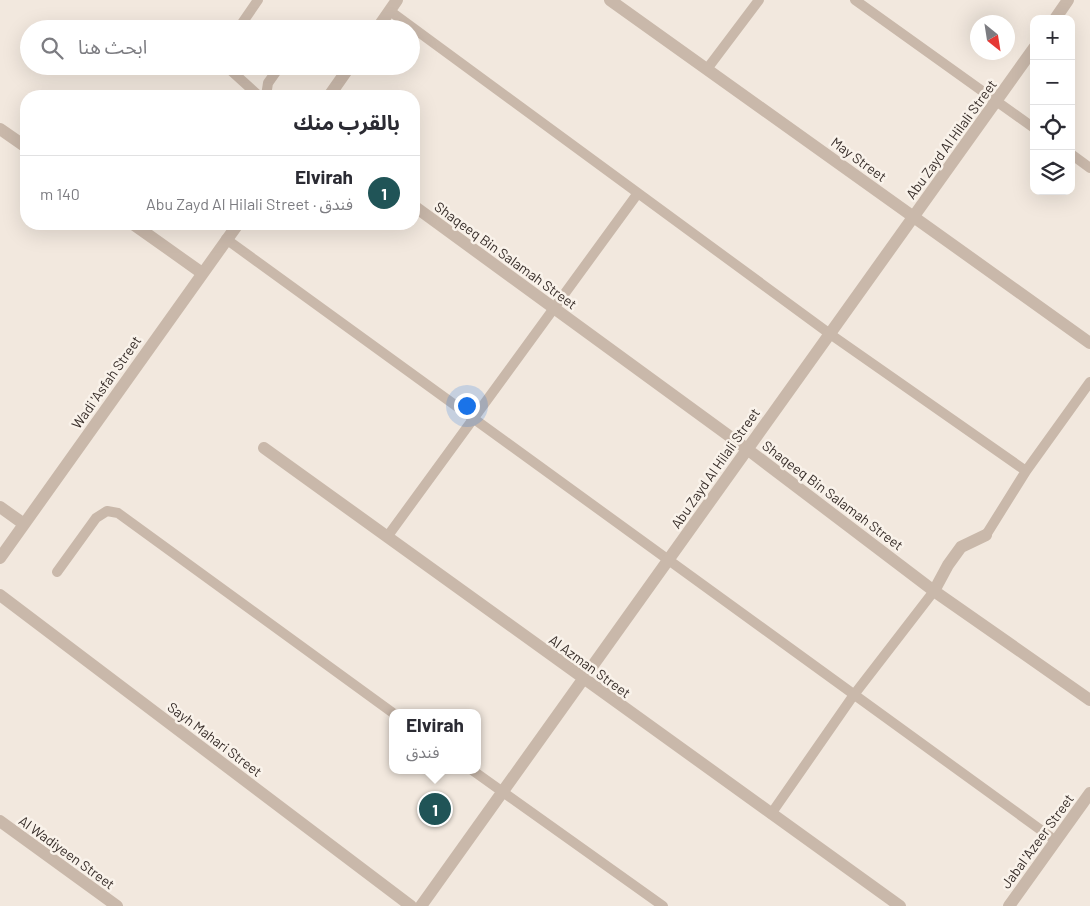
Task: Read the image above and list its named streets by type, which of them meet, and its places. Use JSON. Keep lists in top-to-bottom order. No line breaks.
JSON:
{"streets":{"street":["Abu Zayd Al Hilali Street","May Street","Shaqeeq Bin Salamah Street","Wadi 'Asfah Street","Al Azman Street","Sayh Mahari Street","Jabal 'Azeer Street","Al Wadiyeen Street"]},"crossings":[["Abu Zayd Al Hilali Street","May Street"],["Abu Zayd Al Hilali Street","Shaqeeq Bin Salamah Street"],["Abu Zayd Al Hilali Street","Al Azman Street"]],"north":"bottom right","page":{"map_buttons":["+","−"],"search":"ابحث هنا","heading":"بالقرب منك","list":[{"mark":"1","name":"Elvirah","note":"فندق · Abu Zayd Al Hilali Street","value":"140 m"}],"popup":["Elvirah","فندق"],"pins":"1"}}
